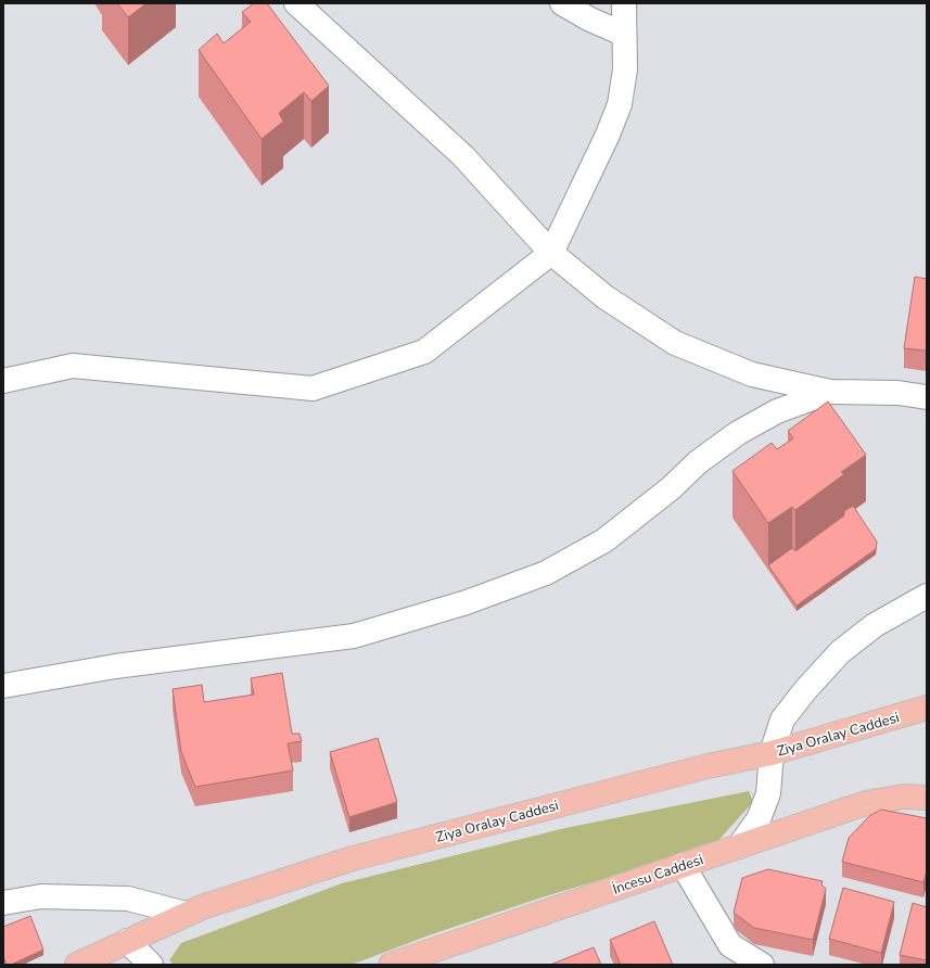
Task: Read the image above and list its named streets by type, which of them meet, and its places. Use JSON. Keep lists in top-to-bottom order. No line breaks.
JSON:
{"streets":{"main road":["Ziya Oralay Caddesi","İncesu Caddesi"]}}
